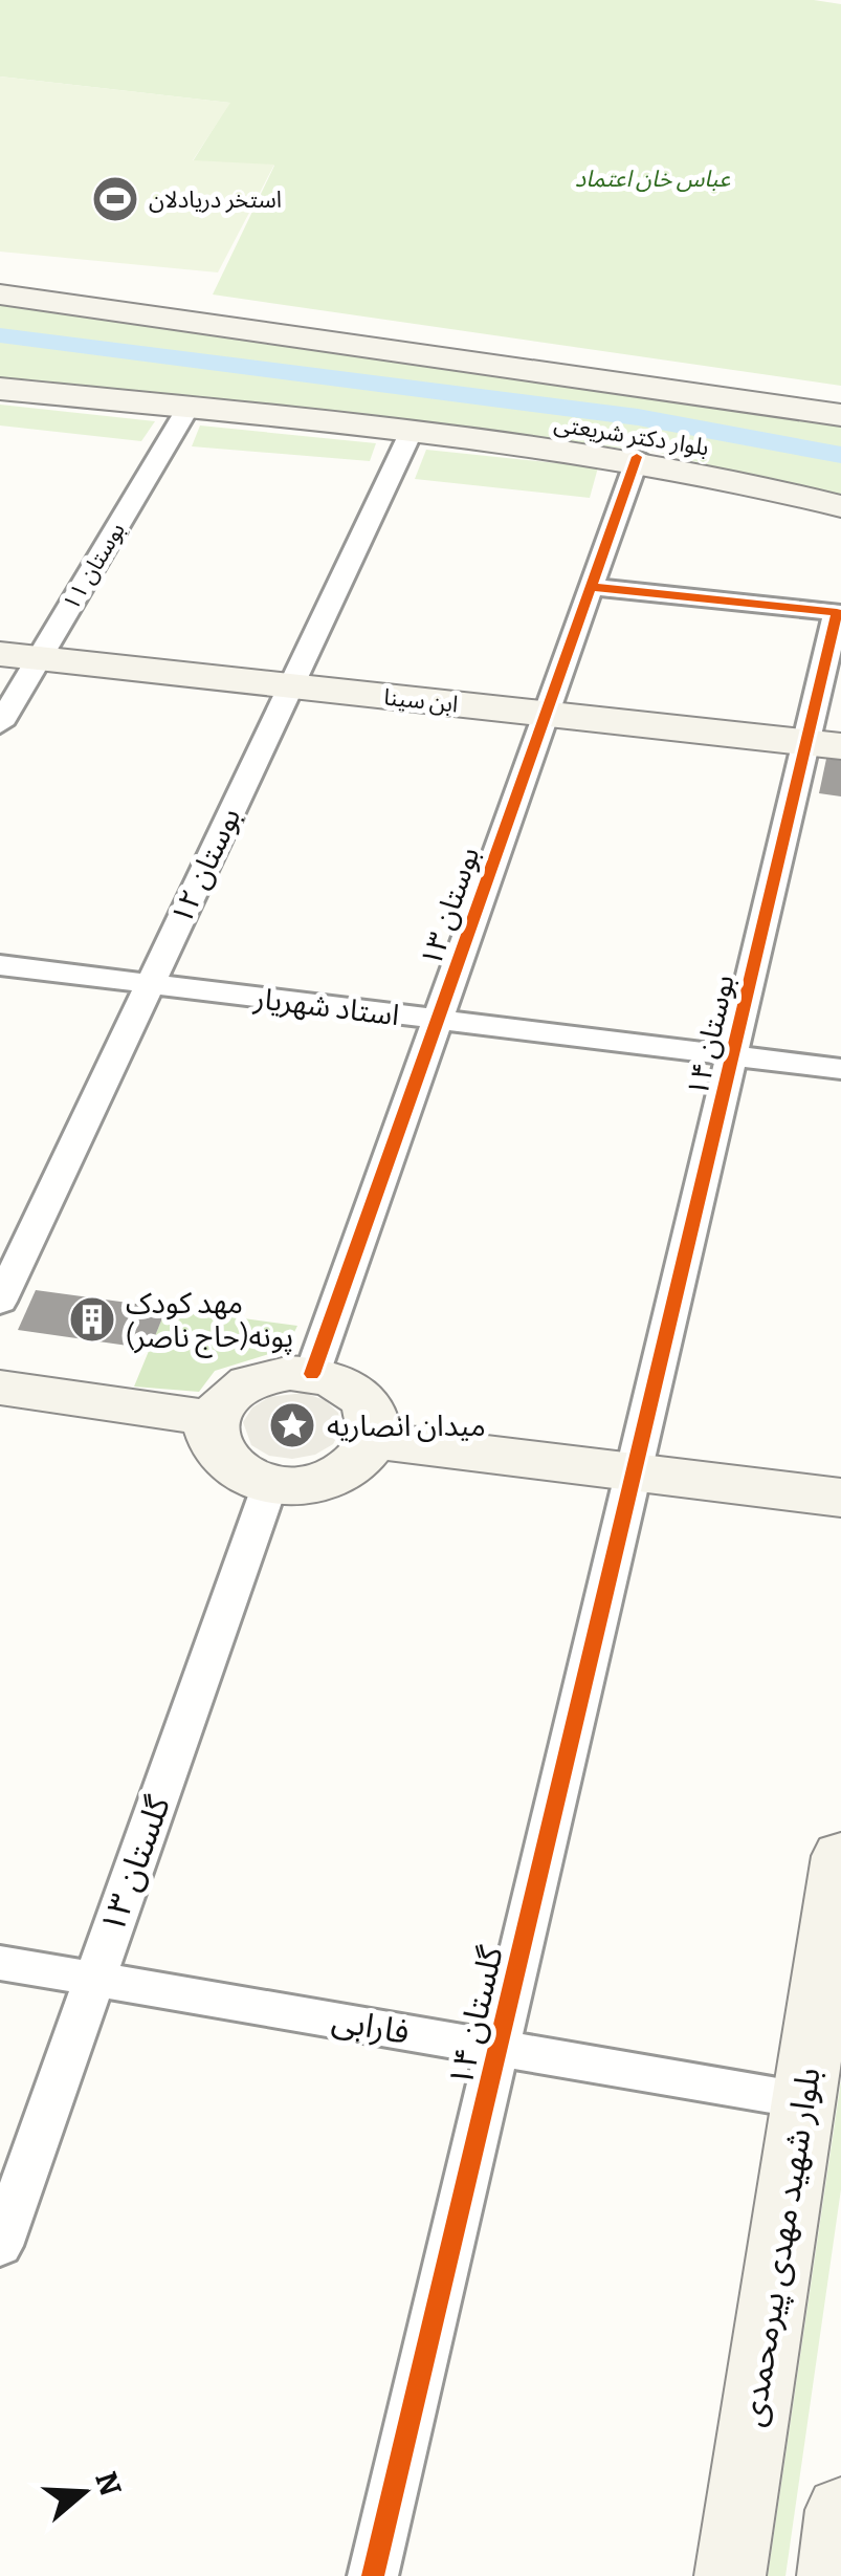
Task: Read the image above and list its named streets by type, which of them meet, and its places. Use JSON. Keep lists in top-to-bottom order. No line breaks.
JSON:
{"streets":{"main road":["بلوار دکتر شریعتی","ابن سینا","بلوار شهید مهدی پیرمحمدی"],"street":["بوستان ۱۱","بوستان ۱۲","بوستان ۱۳","استاد شهریار","بوستان ۱۴","گلستان ۱۳","گلستان ۱۴","فارابی"]},"crossings":[["بلوار دکتر شریعتی","بوستان ۱۱"],["بلوار دکتر شریعتی","بوستان ۱۲"],["بلوار دکتر شریعتی","بوستان ۱۳"],["بوستان ۱۱","ابن سینا"],["ابن سینا","بوستان ۱۲"],["ابن سینا","بوستان ۱۳"],["ابن سینا","بوستان ۱۴"],["بوستان ۱۲","استاد شهریار"],["بوستان ۱۳","استاد شهریار"],["بوستان ۱۳","بوستان ۱۴"],["بوستان ۱۳","گلستان ۱۳"],["استاد شهریار","بوستان ۱۴"],["بوستان ۱۴","گلستان ۱۴"],["گلستان ۱۳","فارابی"],["گلستان ۱۴","فارابی"],["فارابی","بلوار شهید مهدی پیرمحمدی"]],"parks":["عباس خان اعتماد"],"places":{"sports":["استخر دریادلان"],"building":["مهد کودک پونه(حاج ناصر)"],"place":["میدان انصاریه"]},"north":"right"}
